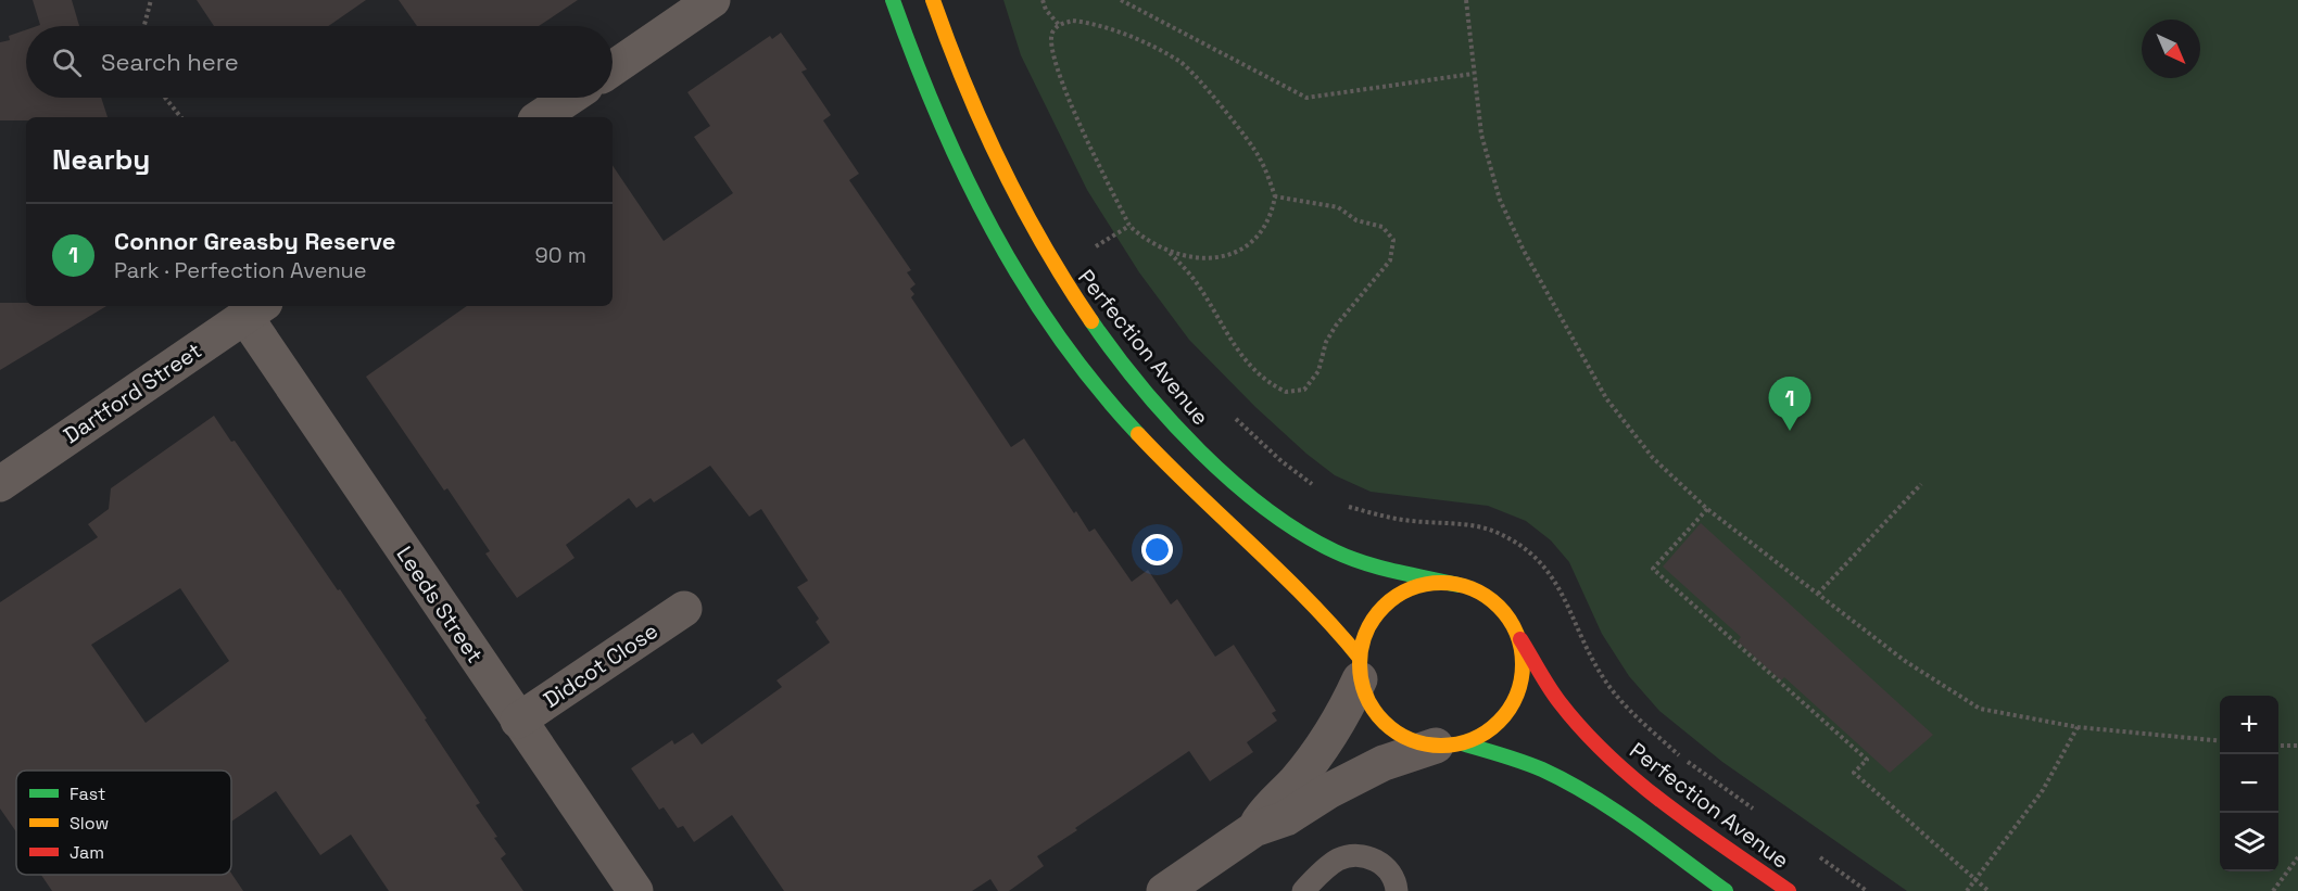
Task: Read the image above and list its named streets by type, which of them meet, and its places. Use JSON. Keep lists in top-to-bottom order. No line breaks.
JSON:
{"streets":{"street":["Perfection Avenue","Dartford Street","Leeds Street","Didcot Close"]},"crossings":[["Dartford Street","Leeds Street"],["Leeds Street","Didcot Close"]],"legend":["Fast","Slow","Jam"],"north":"bottom right","page":{"search":"Search here","heading":"Nearby","list":[{"mark":"1","name":"Connor Greasby Reserve","note":"Park · Perfection Avenue","value":"90 m"}],"pins":"1","map_buttons":["+","−"]}}
